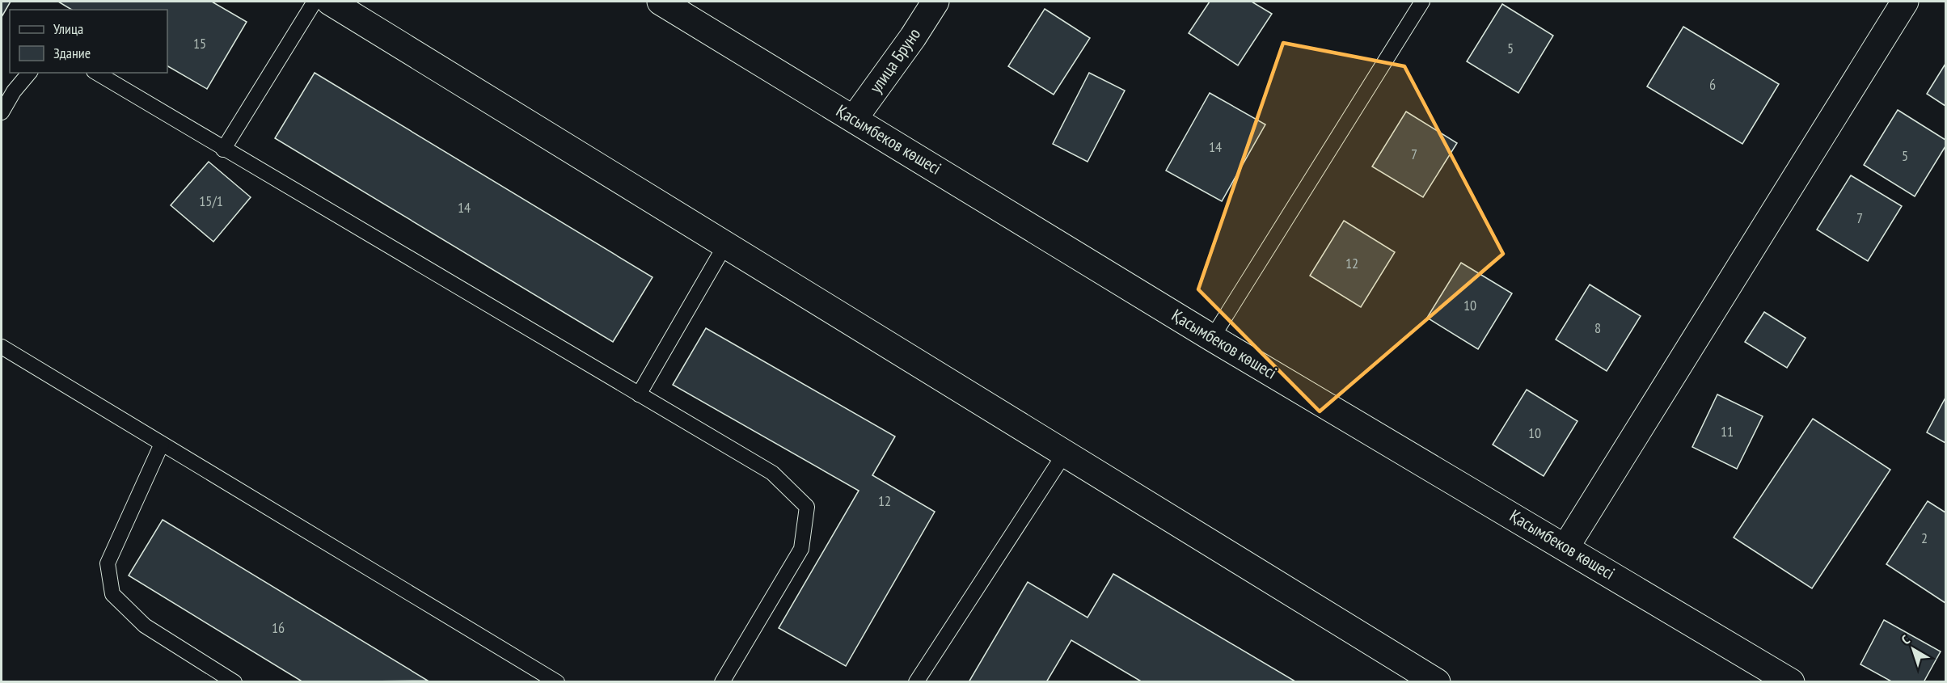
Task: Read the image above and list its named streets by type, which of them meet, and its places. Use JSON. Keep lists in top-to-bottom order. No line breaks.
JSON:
{"streets":{"street":["улица Бруно","Қасымбеков көшесі"]},"crossings":[["улица Бруно","Қасымбеков көшесі"]],"house_numbers":["15","5","6","14","7","5","15/1","14","7","12","10","8","11","10","12","2","16"],"legend":["Улица","Здание"],"north":"top left"}
